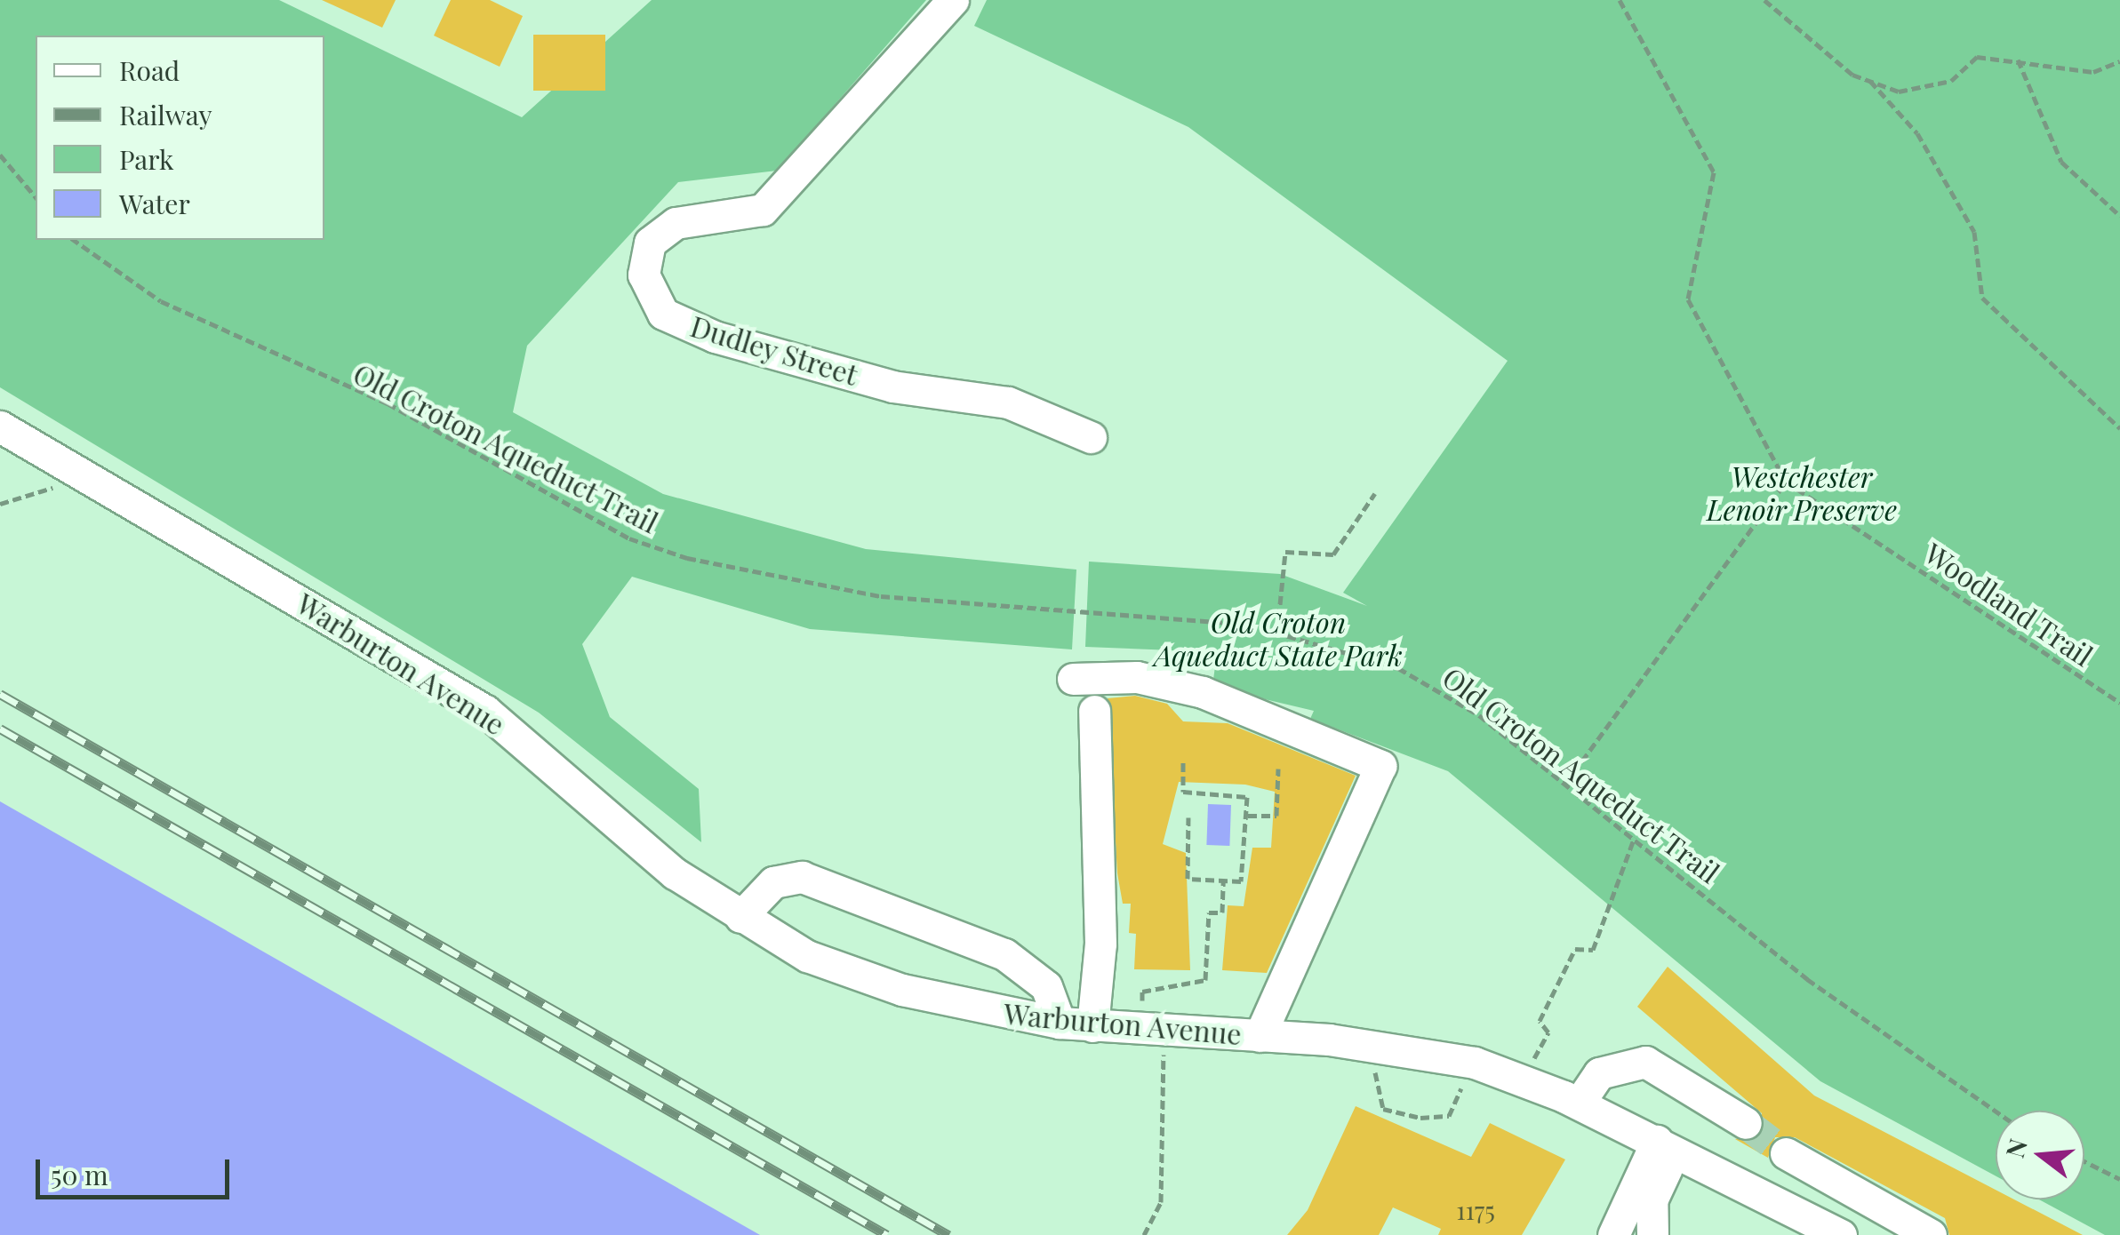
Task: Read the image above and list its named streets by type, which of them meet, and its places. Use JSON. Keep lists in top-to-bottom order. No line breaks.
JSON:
{"streets":{"street":["Dudley Street","Warburton Avenue"],"path":["Old Croton Aqueduct Trail","Woodland Trail"]},"parks":["Westchester Lenoir Preserve","Old Croton Aqueduct State Park"],"house_numbers":["1175"],"legend":["Road","Railway","Park","Water"],"scale_bar":"50 m","north":"left"}
